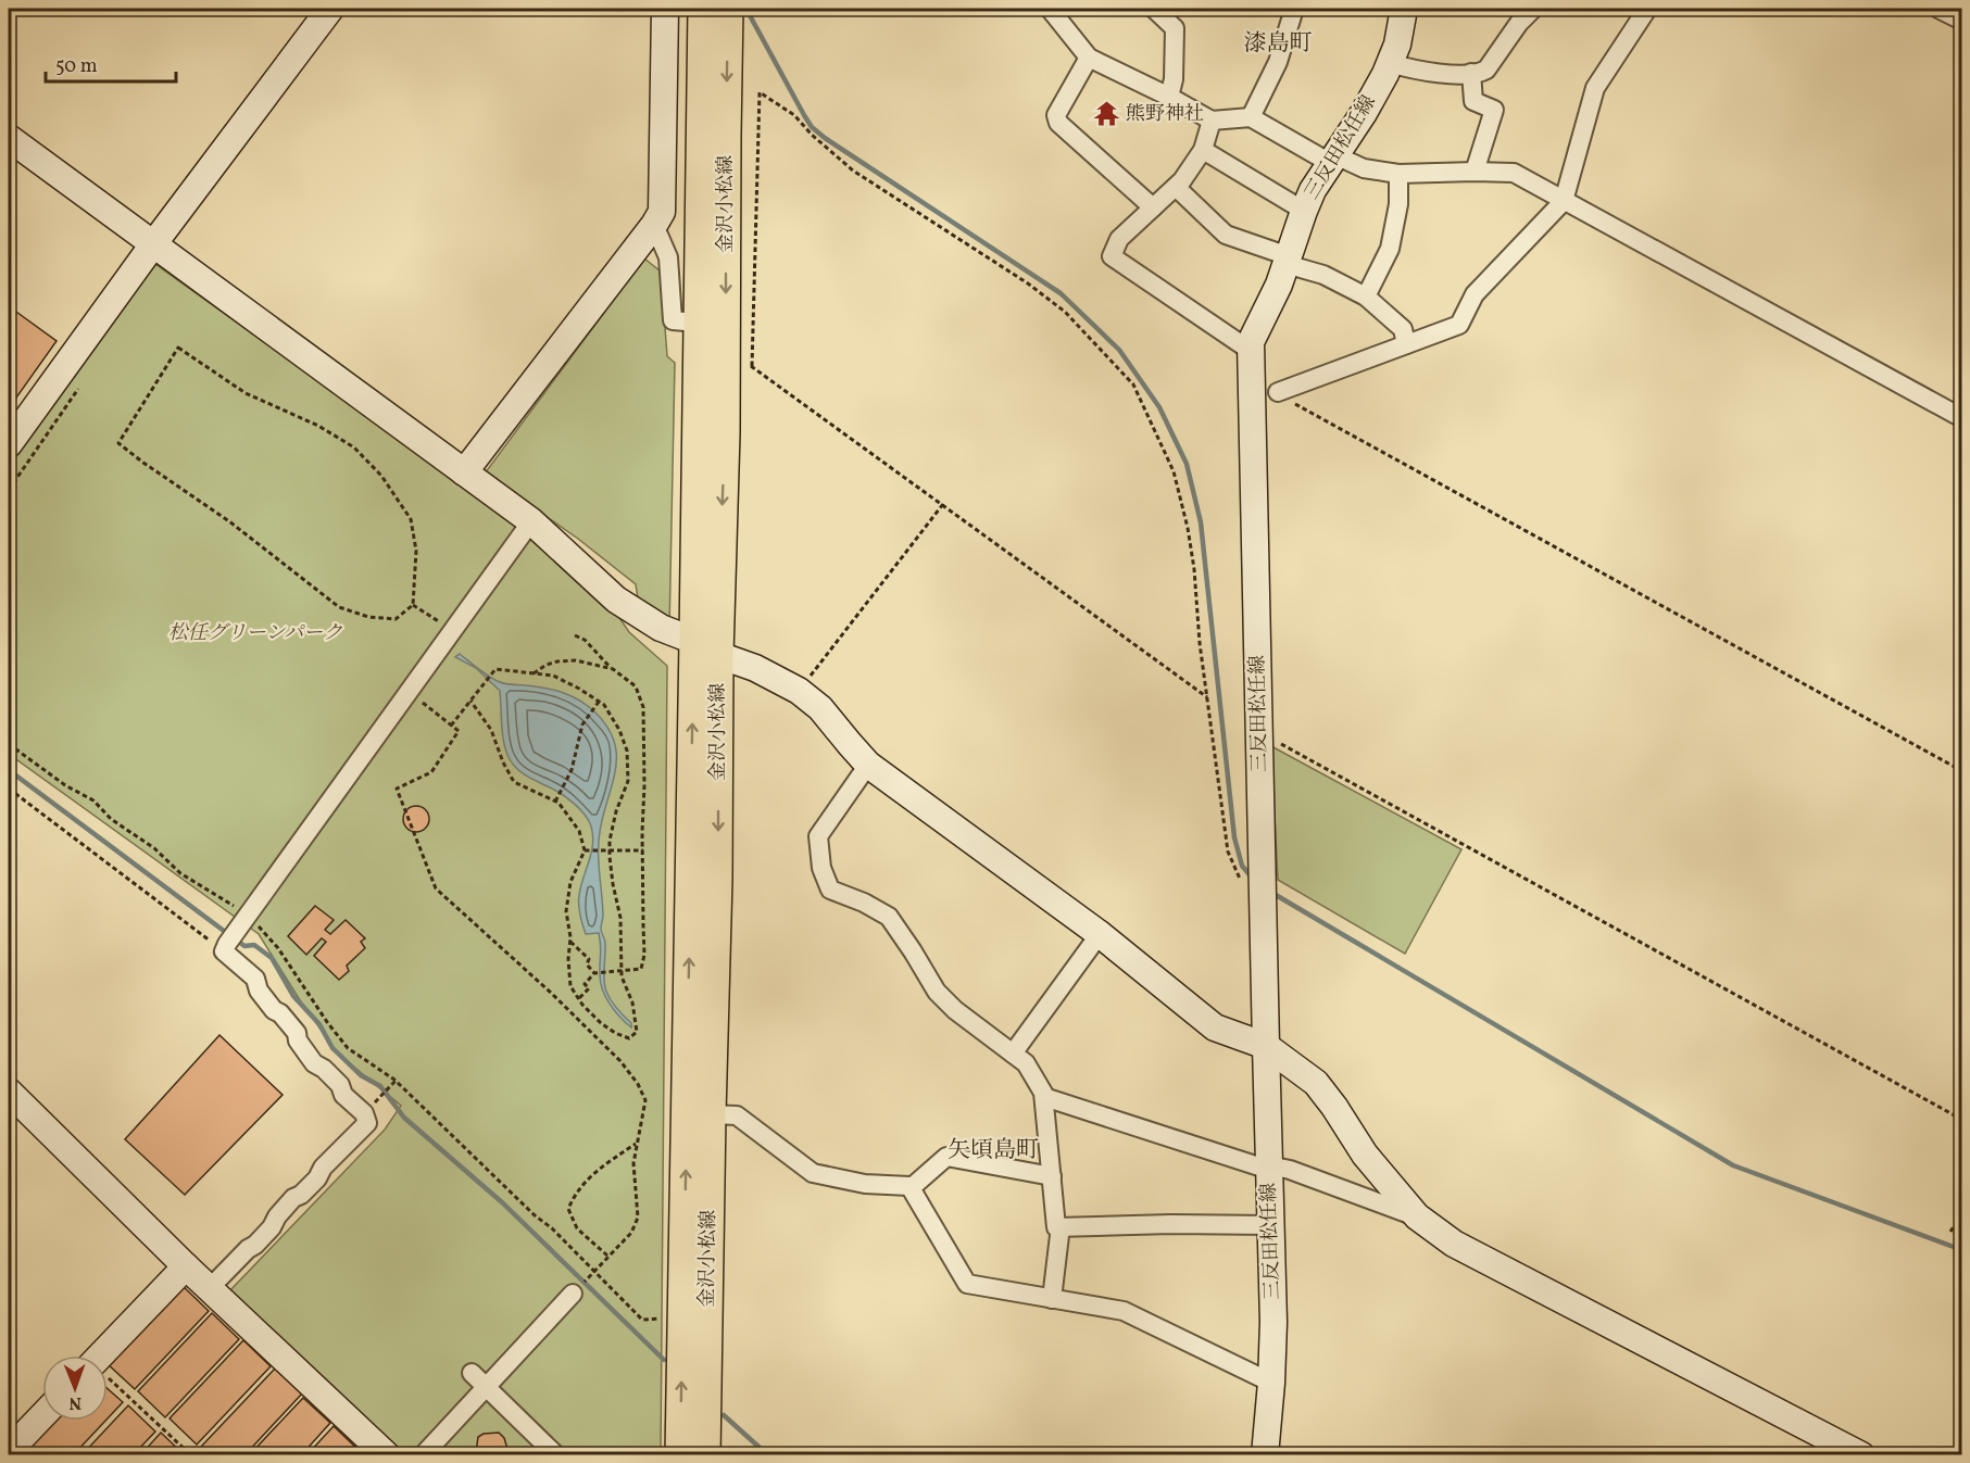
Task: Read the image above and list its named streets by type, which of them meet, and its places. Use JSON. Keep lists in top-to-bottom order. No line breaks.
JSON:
{"streets":{"main road":["金沢小松線"],"street":["三反田松任線"]},"districts":["漆島町","矢頃島町"],"parks":["松任グリーンパーク"],"places":{"temple":["熊野神社"]},"scale_bar":"50 m","north":"bottom"}
